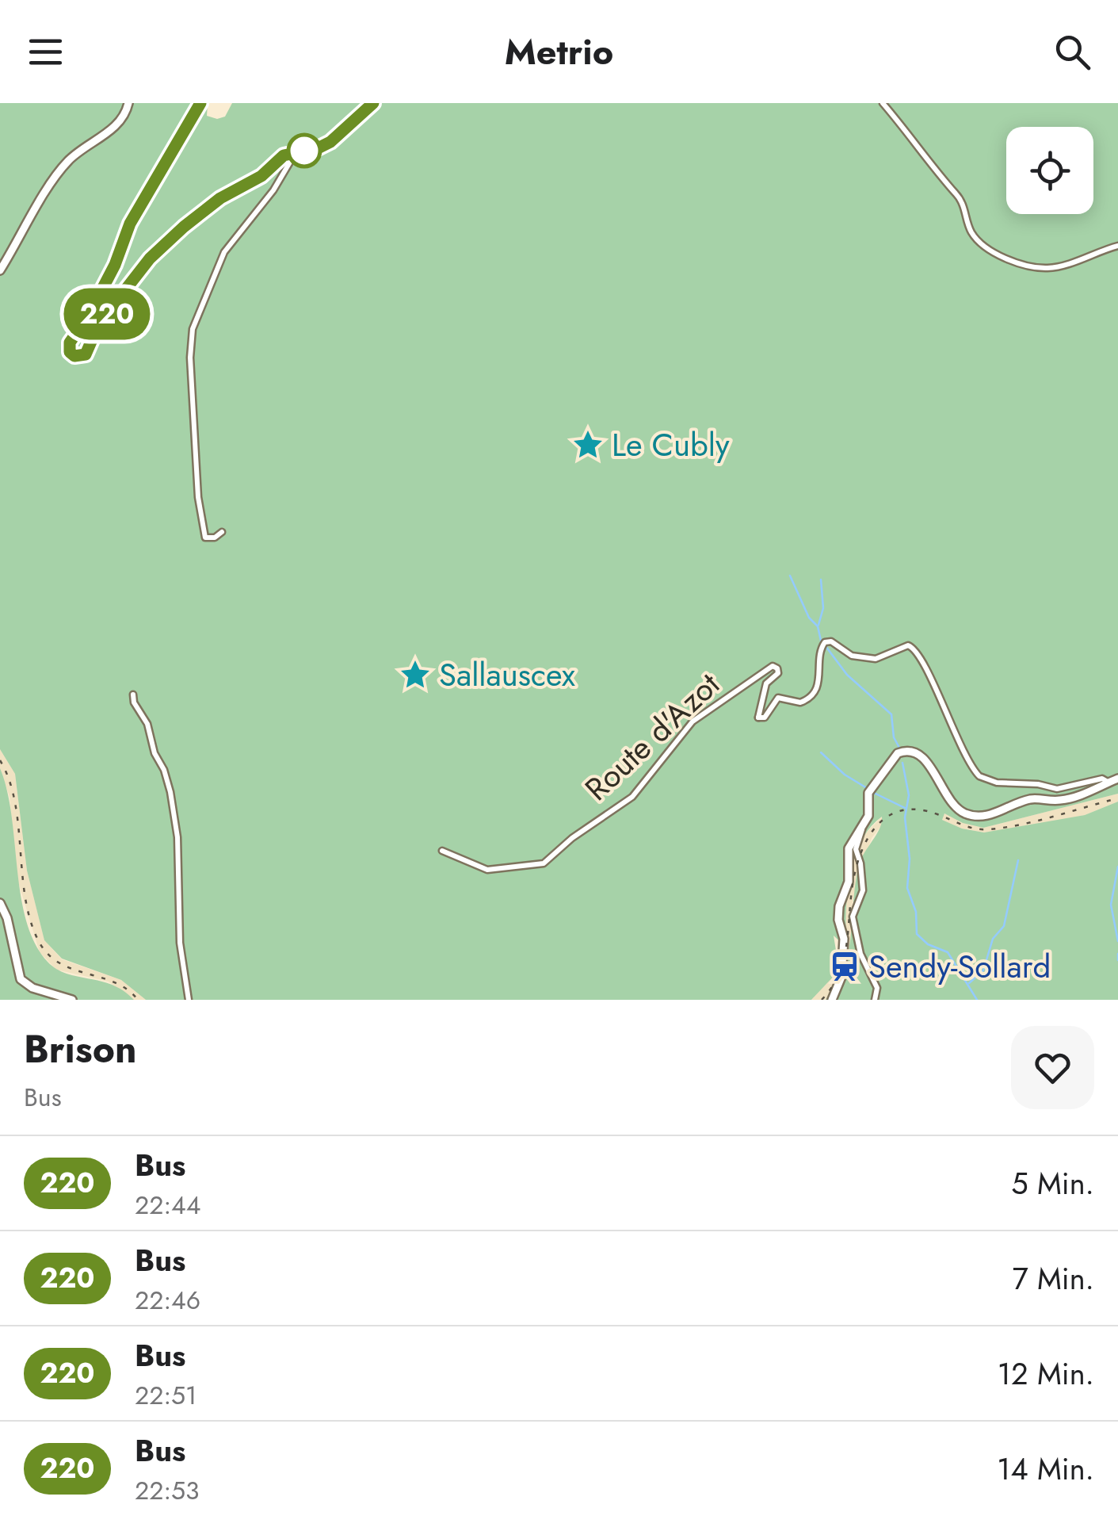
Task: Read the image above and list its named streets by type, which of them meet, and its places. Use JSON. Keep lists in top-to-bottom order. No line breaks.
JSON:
{"streets":{"street":["Route d'Azot"]},"places":{"place":["Le Cubly","Sallauscex"],"station":["Sendy-Sollard"]},"lines":["bus line 220"],"page":{"header":"Metrio","on_map":"220","heading":["Brison","Bus"],"list":[{"mark":"220","name":"Bus","note":"22:44","value":"5 Min."},{"mark":"220","name":"Bus","note":"22:46","value":"7 Min."},{"mark":"220","name":"Bus","note":"22:51","value":"12 Min."},{"mark":"220","name":"Bus","note":"22:53","value":"14 Min."}]}}
